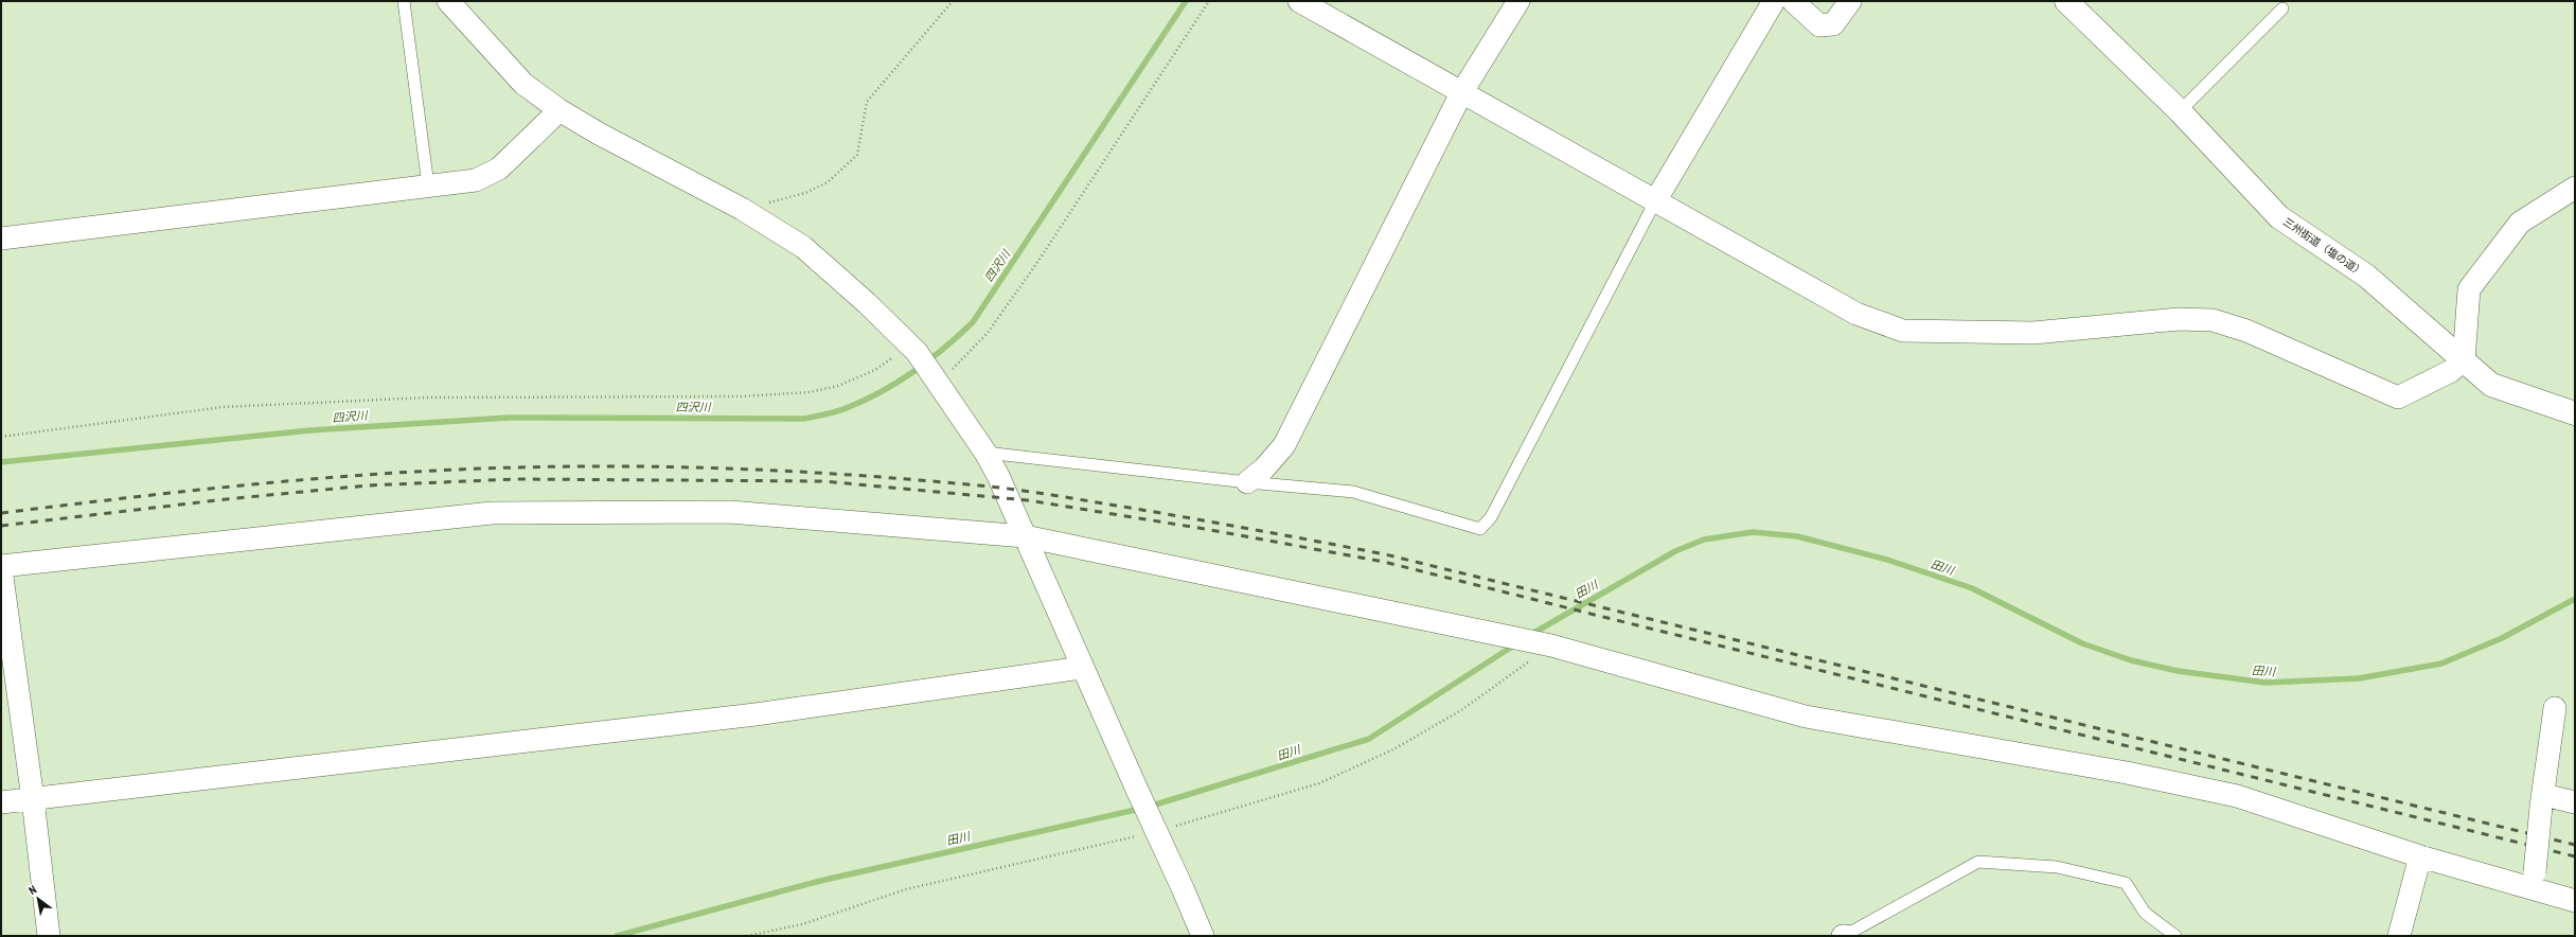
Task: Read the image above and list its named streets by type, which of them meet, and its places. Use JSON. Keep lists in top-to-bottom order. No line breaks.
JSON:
{"streets":{"street":["三州街道（塩の道）"]},"water":["四沢川","田川"],"north":"top left"}
